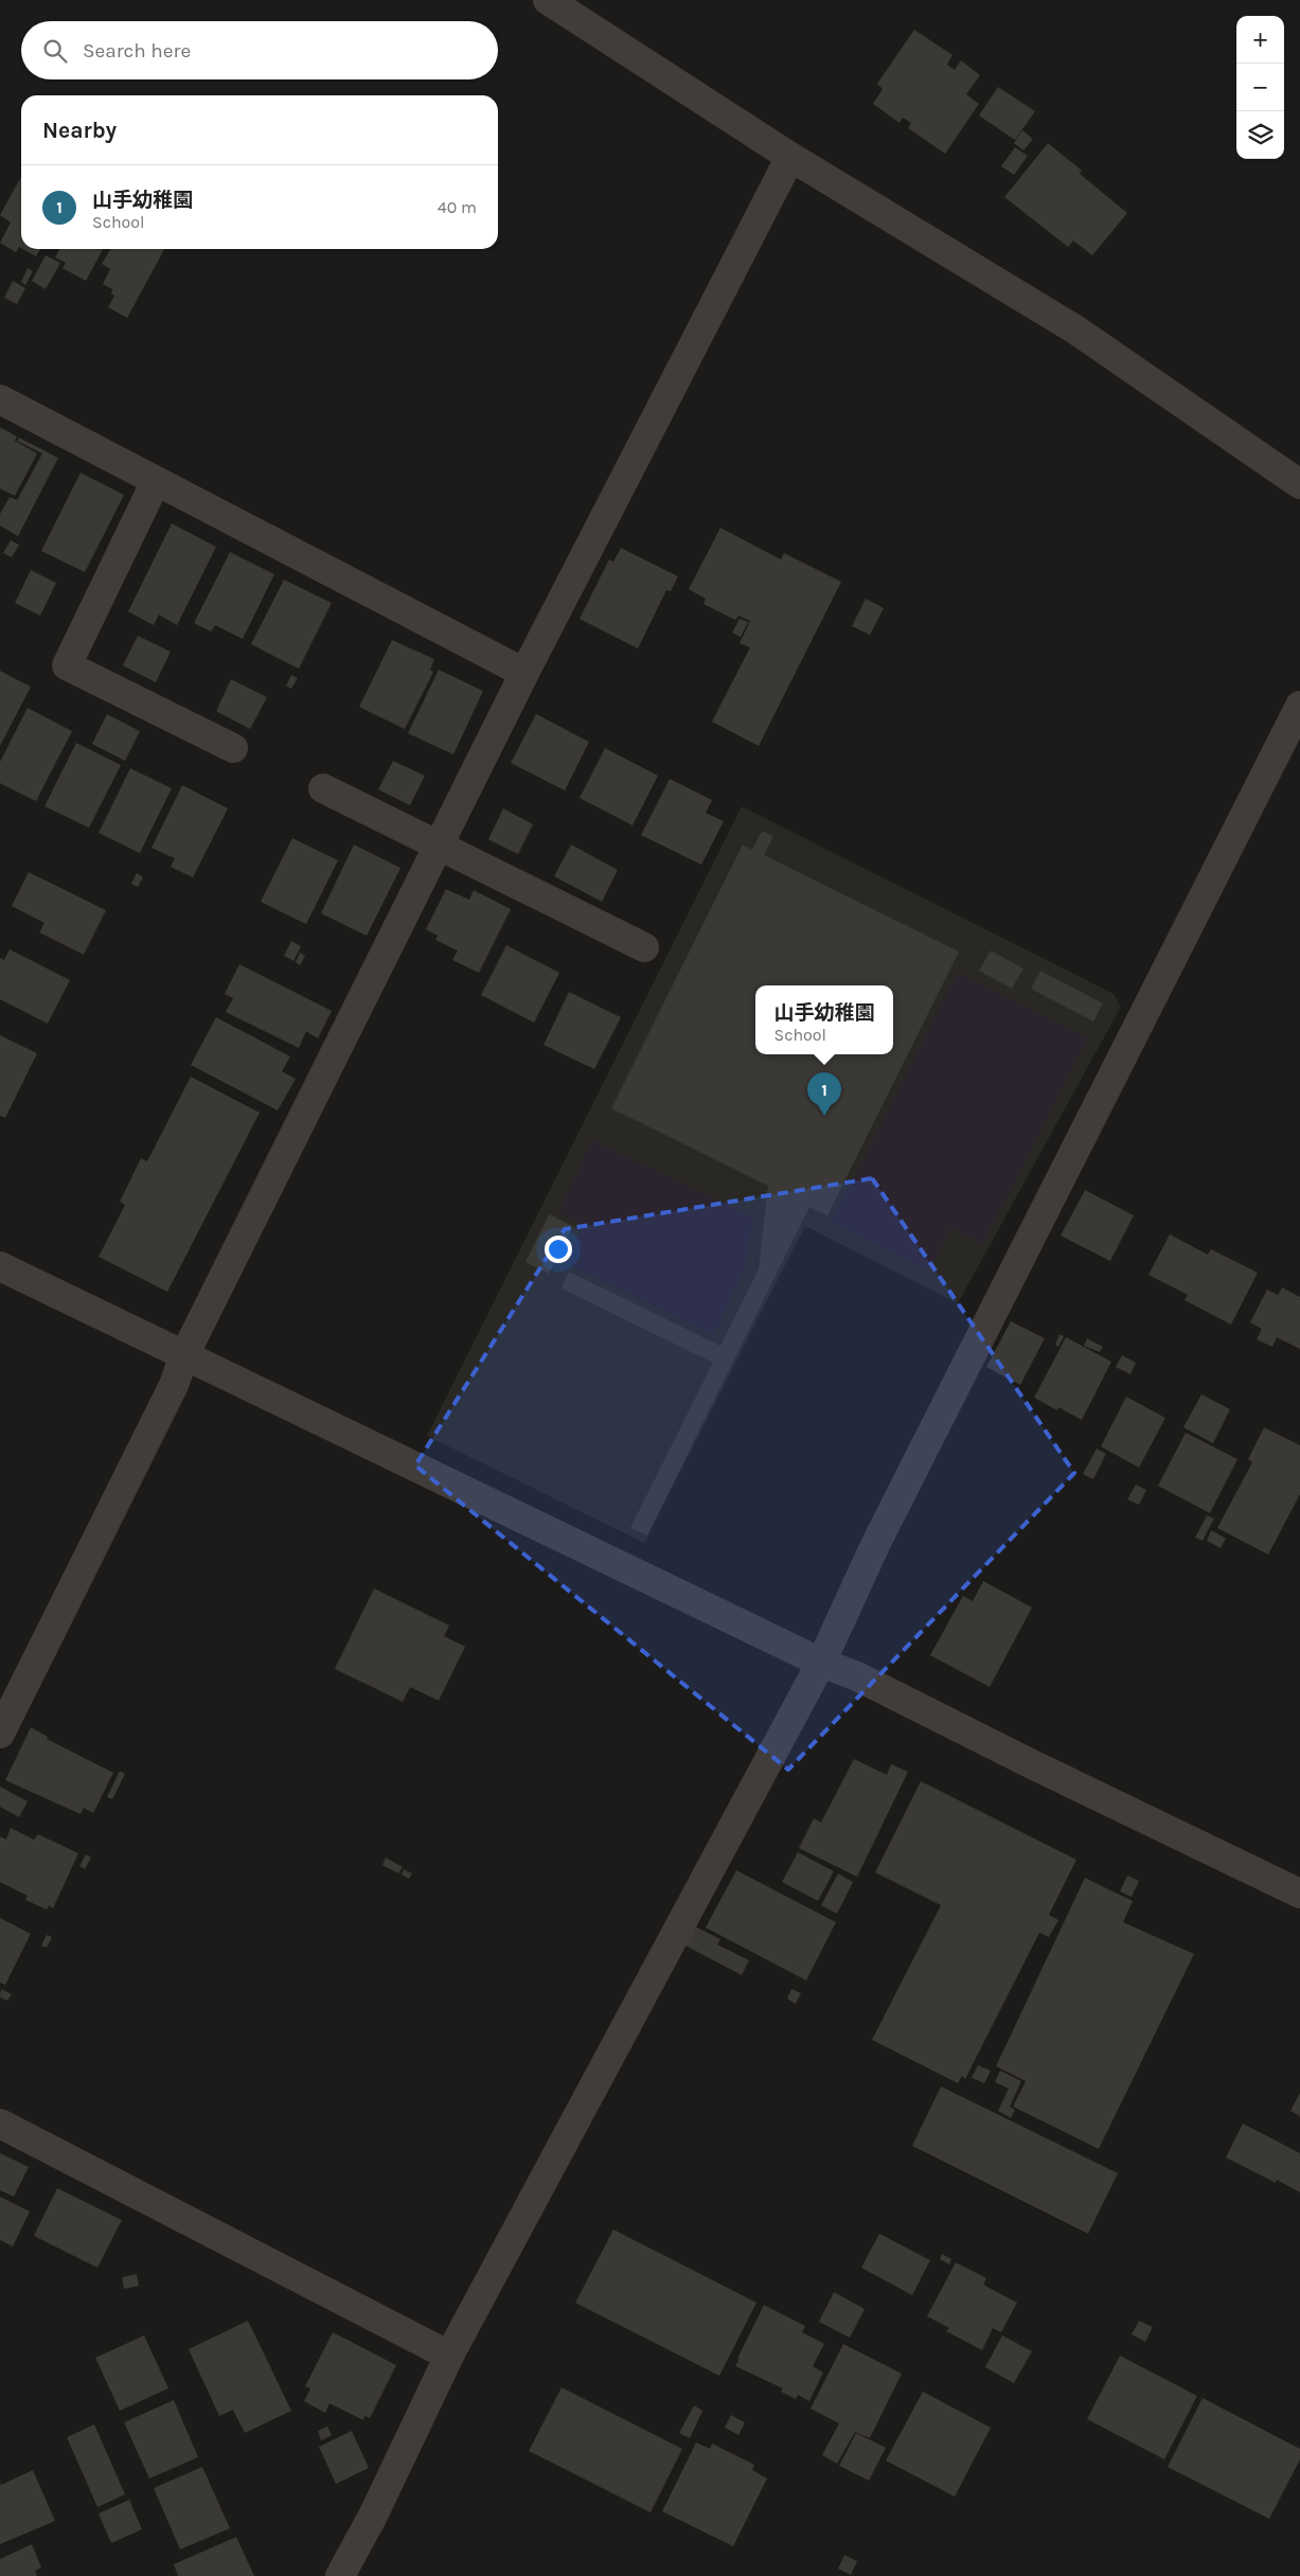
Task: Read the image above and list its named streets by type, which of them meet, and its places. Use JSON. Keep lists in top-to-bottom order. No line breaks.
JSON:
{"page":{"map_buttons":["+","−"],"search":"Search here","heading":"Nearby","list":[{"mark":"1","name":"山手幼稚園","note":"School","value":"40 m"}],"popup":["山手幼稚園","School"],"pins":"1"}}
